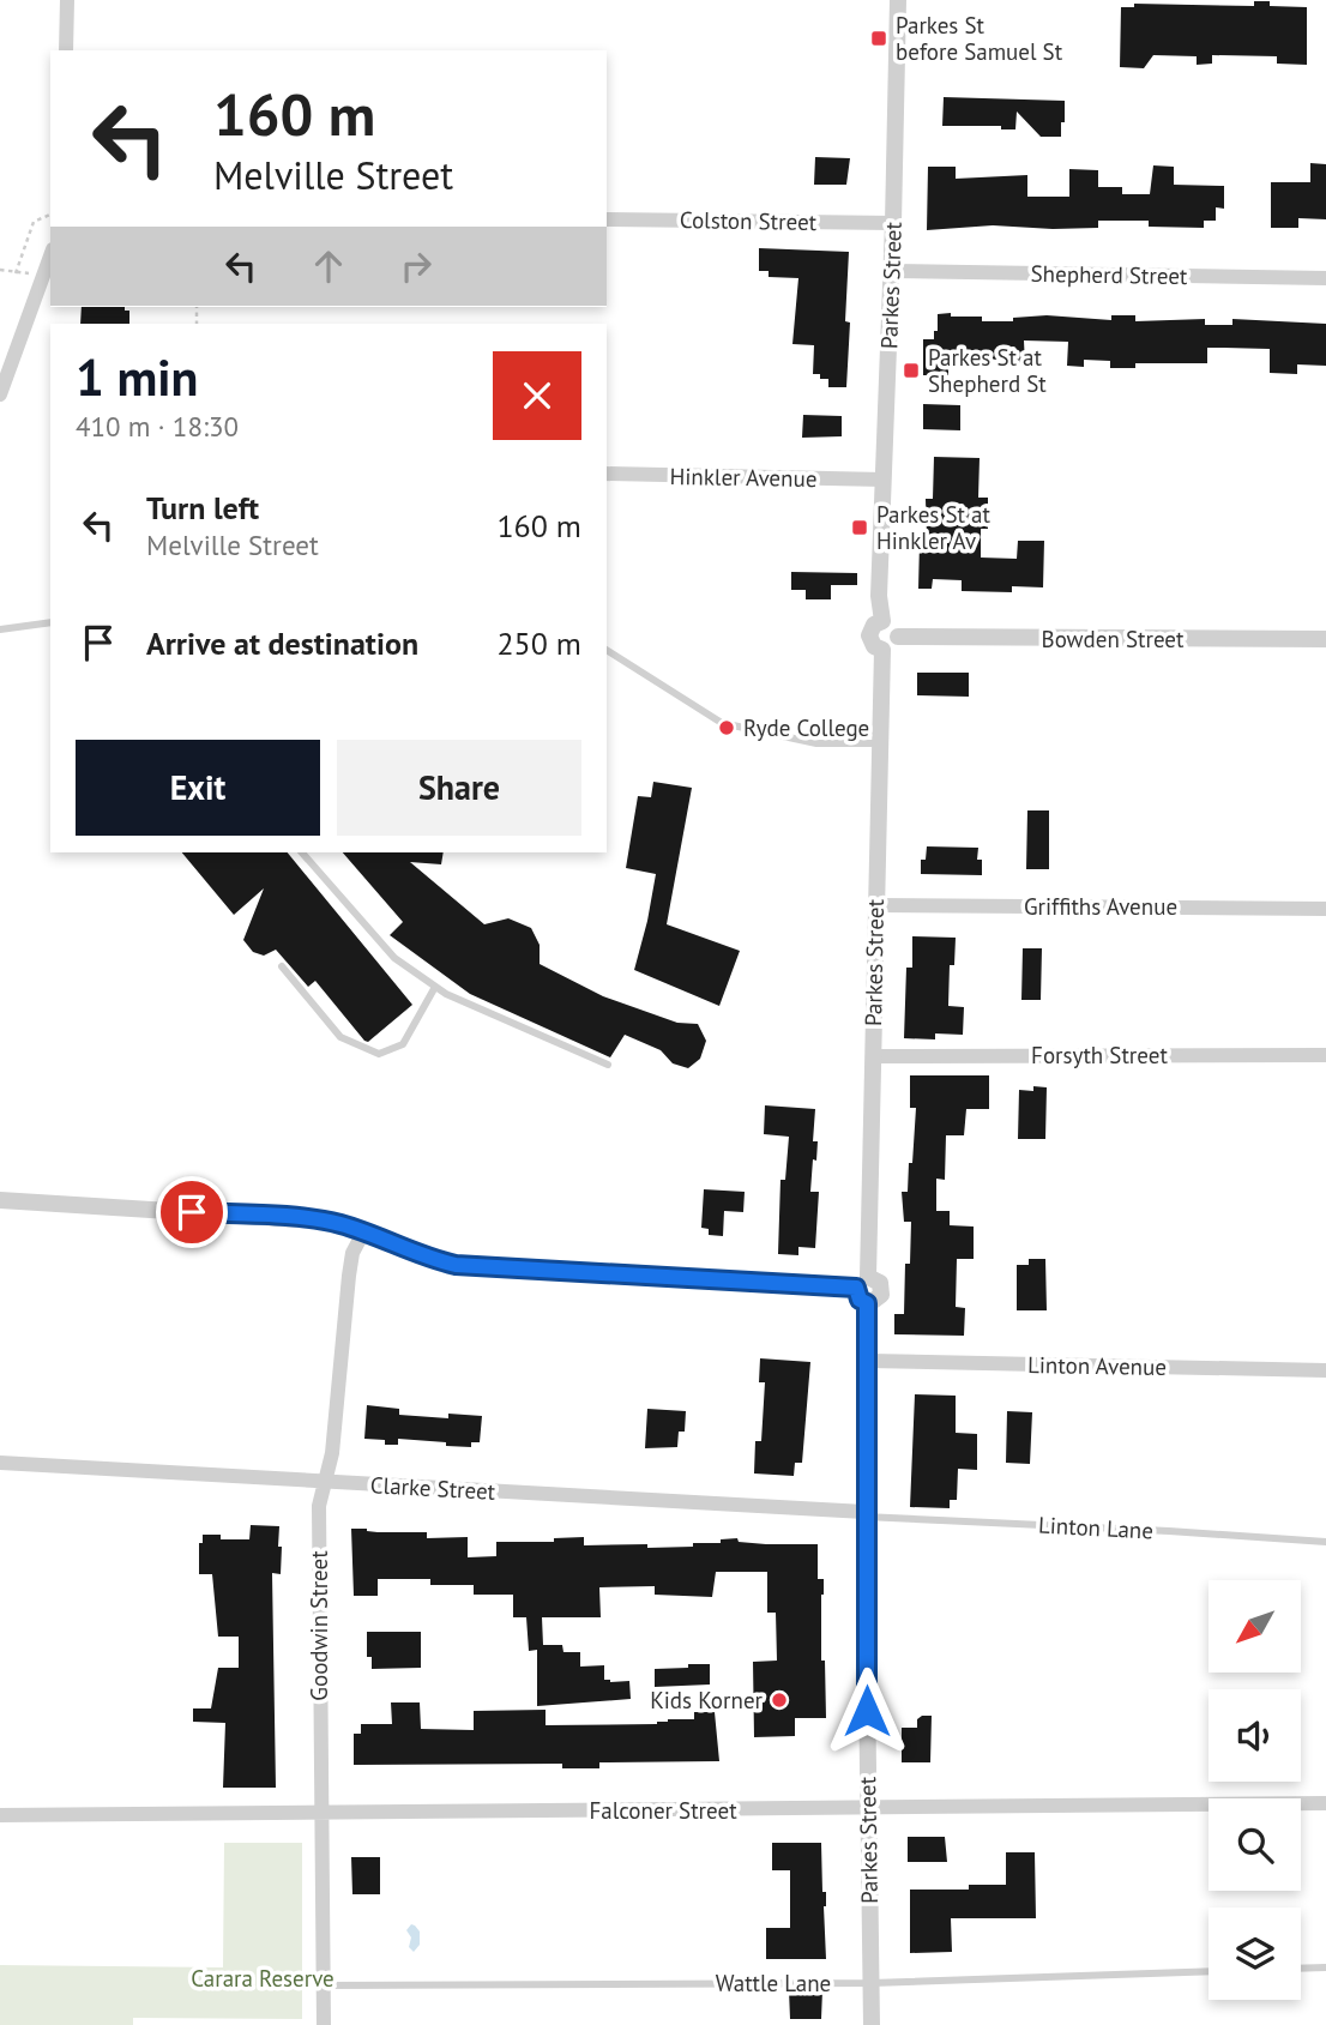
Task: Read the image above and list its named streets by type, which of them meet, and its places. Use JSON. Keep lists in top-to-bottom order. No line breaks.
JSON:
{"streets":{"street":["Colston Street","Shepherd Street","Parkes Street","Hinkler Avenue","Bowden Street","Griffiths Avenue","Forsyth Street","Linton Avenue","Clarke Street","Goodwin Street","Falconer Street"],"lane":["Linton Lane","Wattle Lane"]},"crossings":[["Colston Street","Parkes Street"],["Shepherd Street","Parkes Street"],["Parkes Street","Hinkler Avenue"],["Parkes Street","Bowden Street"],["Parkes Street","Griffiths Avenue"],["Parkes Street","Forsyth Street"],["Parkes Street","Linton Avenue"],["Parkes Street","Clarke Street"],["Parkes Street","Linton Lane"],["Parkes Street","Falconer Street"],["Parkes Street","Wattle Lane"],["Clarke Street","Linton Lane"],["Clarke Street","Goodwin Street"],["Goodwin Street","Falconer Street"],["Goodwin Street","Wattle Lane"]],"parks":["Carara Reserve"],"places":{"transit":["Parkes St before Samuel St","Parkes St at Shepherd St","Parkes St at Hinkler Av"],"other":["Ryde College","Kids Korner"]},"north":"bottom left","page":{"turn":["160 m","Melville Street"],"heading":["1 min","410 m · 18:30"],"list":[{"name":"Turn left","note":"Melville Street","value":"160 m"},{"name":"Arrive at destination","value":"250 m"}],"buttons":["Exit","Share"]}}
